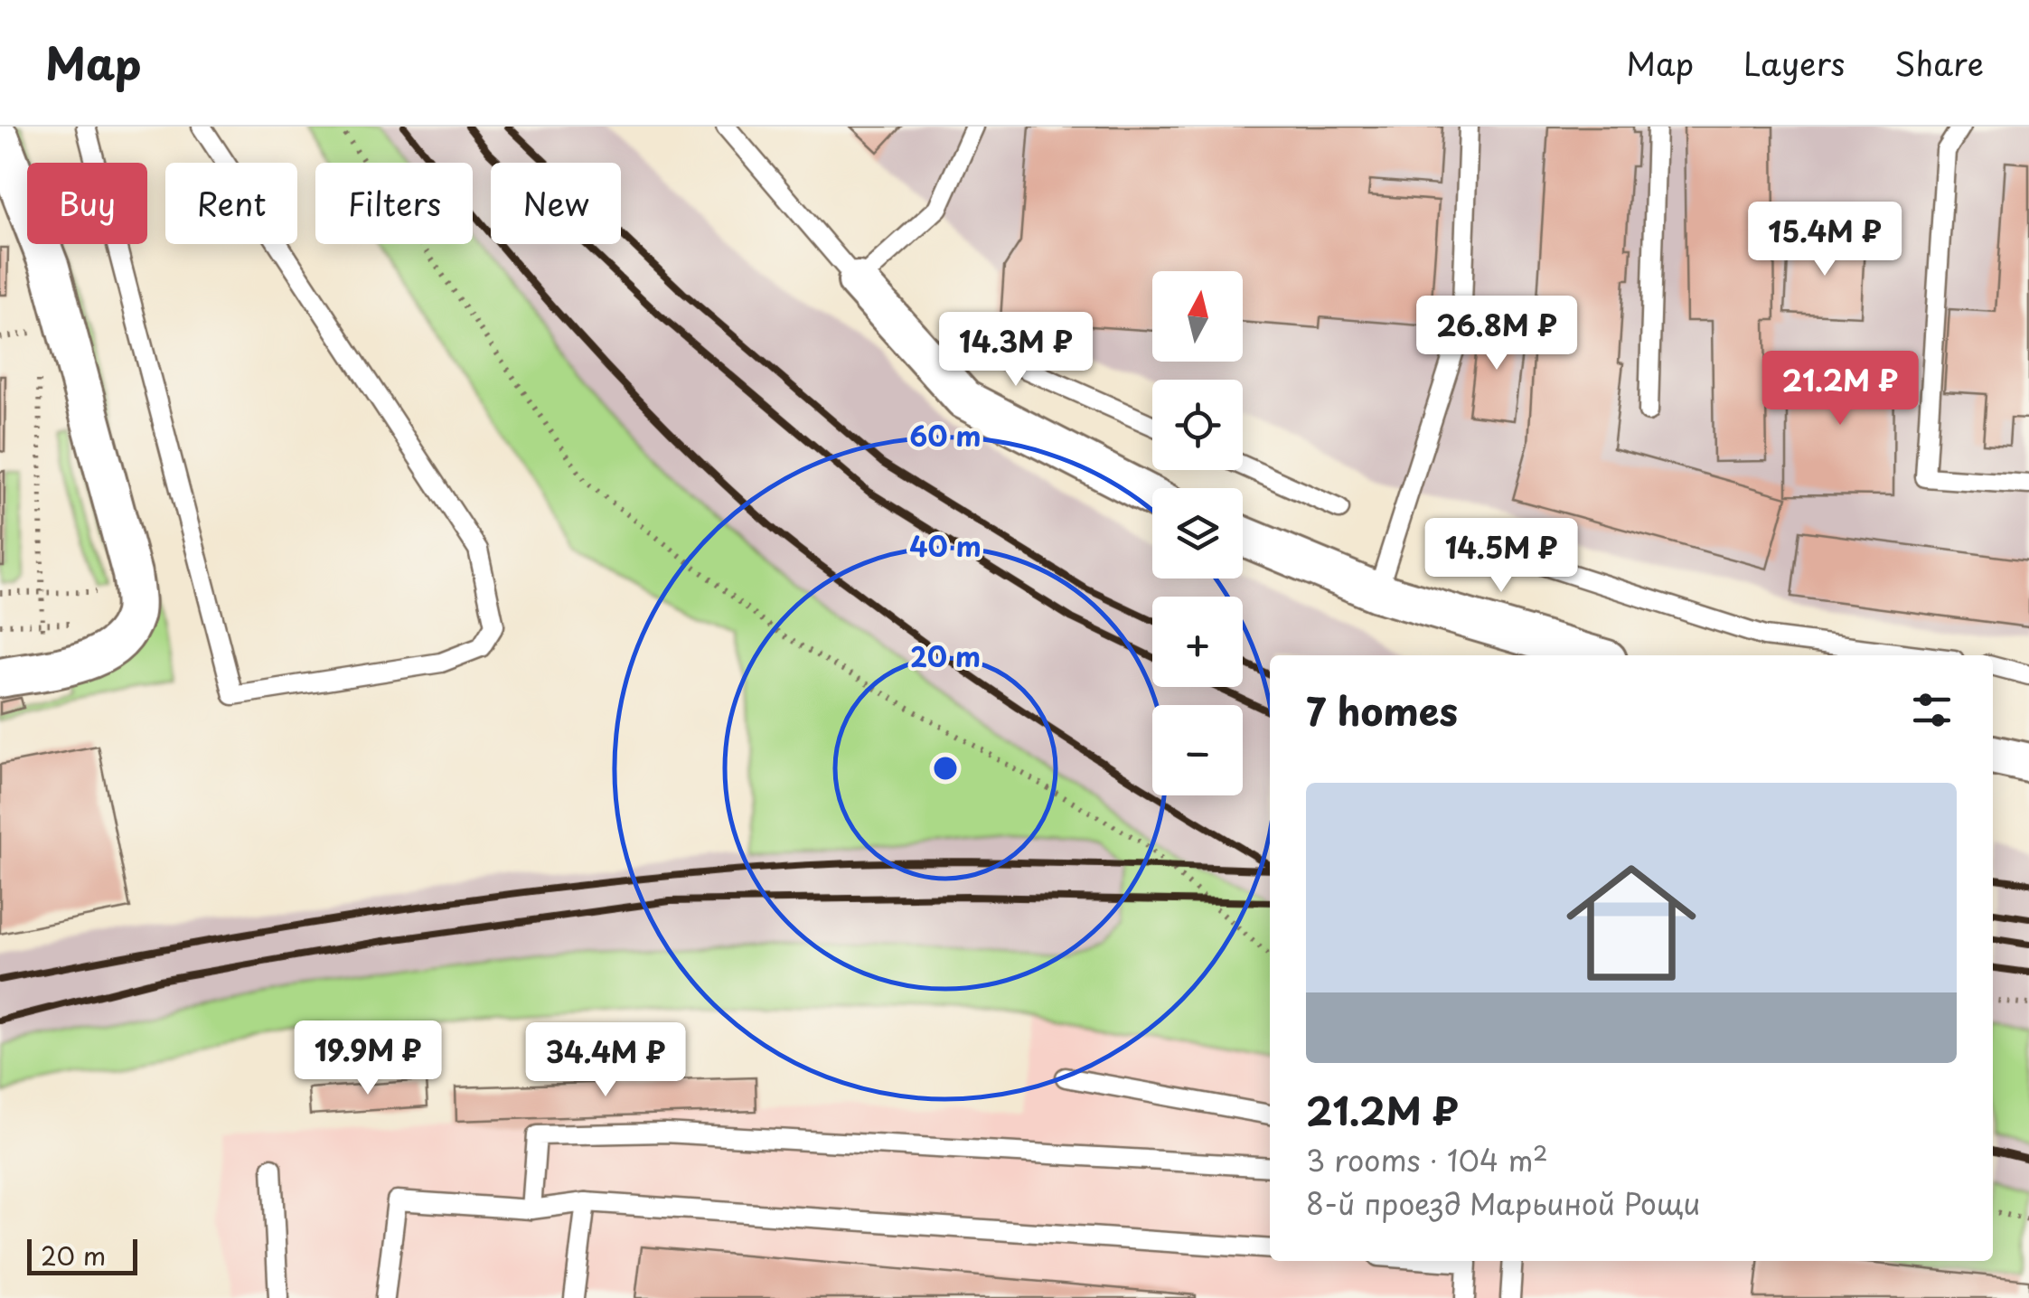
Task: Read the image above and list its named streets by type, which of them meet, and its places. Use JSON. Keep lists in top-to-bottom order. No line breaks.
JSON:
{"scale_bar":"20 m","north":"top","page":{"header":"Map","nav":["Map","Layers","Share"],"chip":["Buy","Rent","Filters","New"],"price":["15.4M ₽","26.8M ₽","14.3M ₽","21.2M ₽","14.5M ₽","19.9M ₽","34.4M ₽"],"map_buttons":["+","−"],"heading":"7 homes","list":[{"name":"21.2M ₽","note":"3 rooms · 104 m² · 8-й проезд Марьиной Рощи"}],"scale":"20 m"},"rings":["60 m","40 m","20 m"]}
